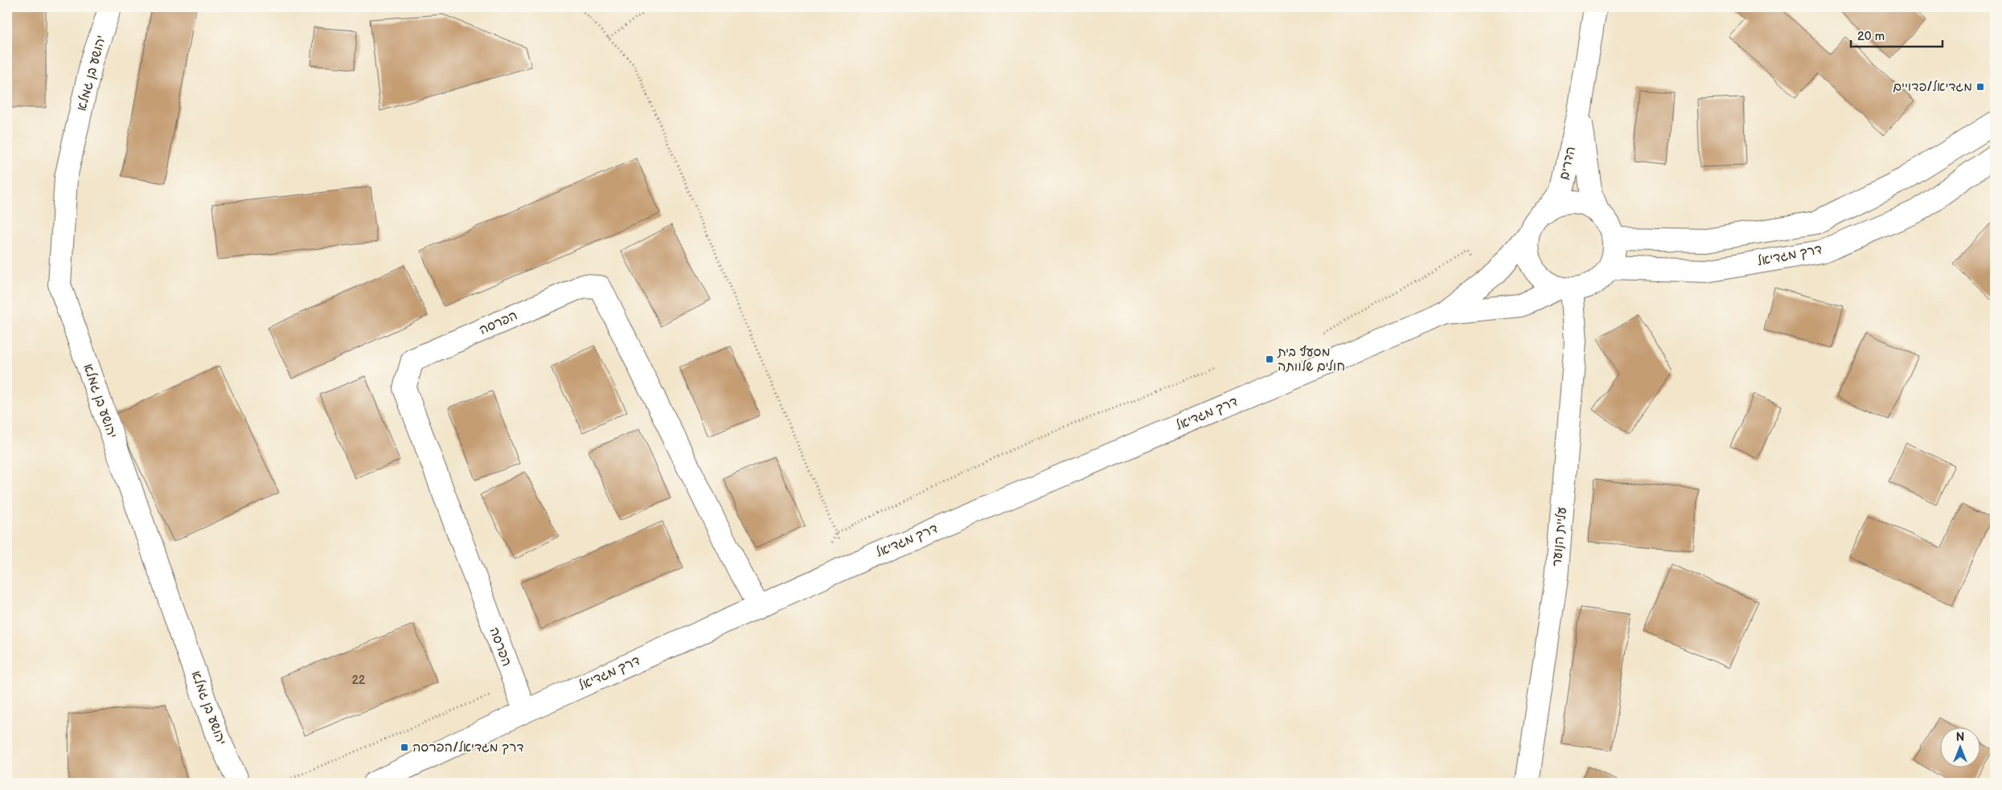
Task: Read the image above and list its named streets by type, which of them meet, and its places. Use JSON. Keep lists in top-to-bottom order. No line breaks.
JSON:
{"streets":{"street":["יהושע בן גמלא","הדרים","דרך מגדיאל","הפרסה","עליית הנוער"]},"crossings":[["הדרים","דרך מגדיאל"],["הדרים","עליית הנוער"],["דרך מגדיאל","הפרסה"],["דרך מגדיאל","עליית הנוער"]],"places":{"transit":["מגדיאל/פדויים","מסעף בית חולים שלוותה","דרך מגדיאל/הפרסה"]},"house_numbers":["22"],"scale_bar":"20 m","north":"top"}
